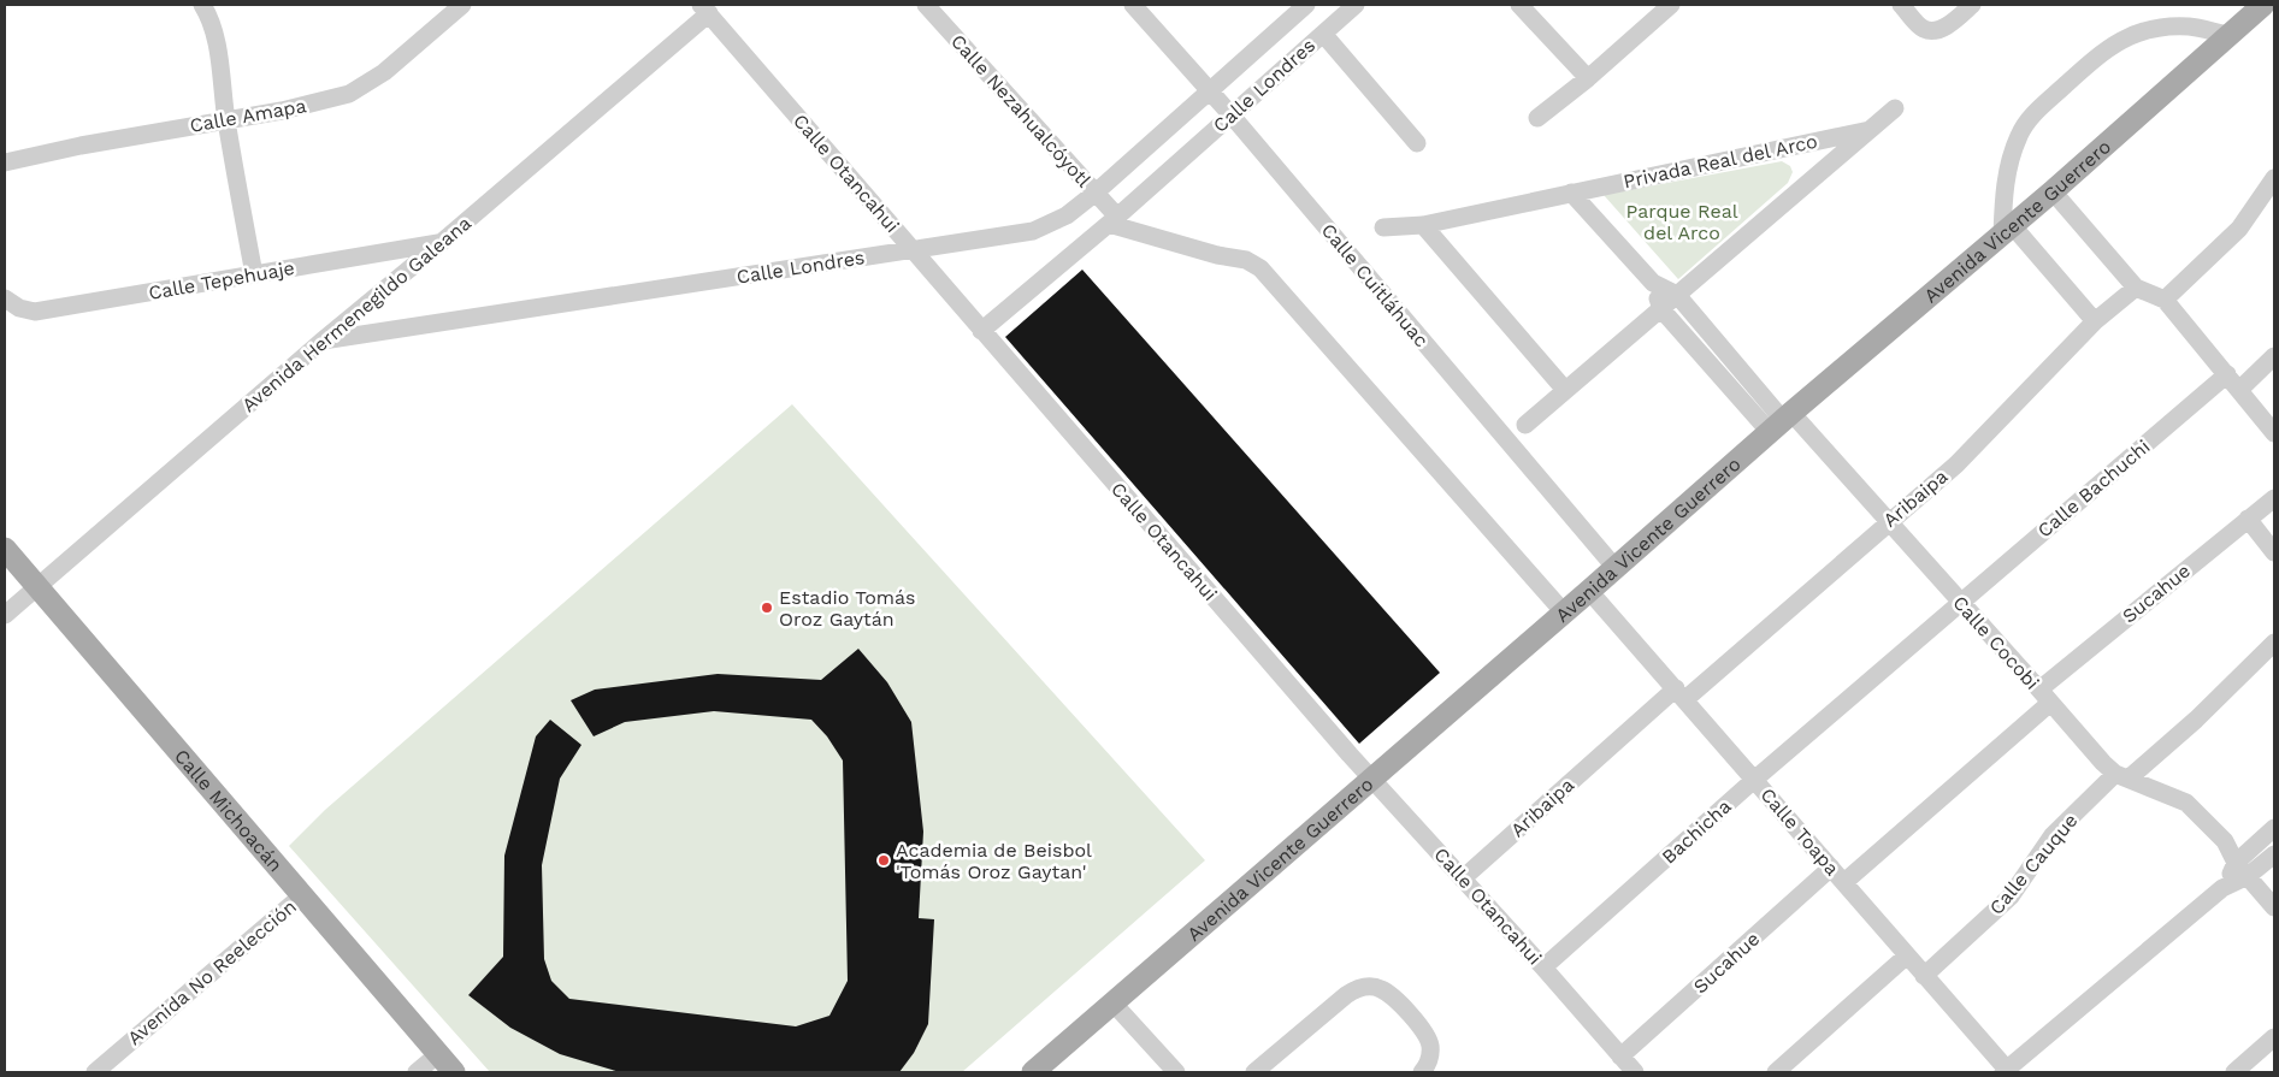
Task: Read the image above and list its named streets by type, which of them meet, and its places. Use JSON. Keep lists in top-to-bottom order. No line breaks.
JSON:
{"streets":{"main road":["Avenida Vicente Guerrero","Calle Michoacán"],"street":["Calle Londres","Calle Nezahualcóyotl","Calle Amapa","Privada Real del Arco","Calle Otancahui","Calle Tepehuaje","Calle Cuitláhuac","Avenida Hermenegildo Galeana","Calle Bachuchi","Aribaipa","Sucahue","Calle Cocobi","Bachicha","Calle Toapa","Calle Cauque","Avenida No Reelección"]},"crossings":[["Calle Londres","Calle Nezahualcóyotl"],["Calle Londres","Calle Otancahui"],["Calle Londres","Calle Cuitláhuac"],["Calle Londres","Avenida Hermenegildo Galeana"],["Calle Otancahui","Avenida Vicente Guerrero"],["Calle Otancahui","Avenida Hermenegildo Galeana"],["Calle Otancahui","Aribaipa"],["Calle Otancahui","Sucahue"],["Calle Otancahui","Bachicha"],["Avenida Vicente Guerrero","Calle Cuitláhuac"],["Avenida Vicente Guerrero","Calle Cocobi"],["Avenida Vicente Guerrero","Calle Toapa"],["Calle Tepehuaje","Avenida Hermenegildo Galeana"],["Avenida Hermenegildo Galeana","Calle Michoacán"],["Calle Bachuchi","Calle Cocobi"],["Calle Bachuchi","Bachicha"],["Aribaipa","Calle Cocobi"],["Aribaipa","Calle Toapa"],["Sucahue","Calle Cocobi"],["Sucahue","Calle Toapa"],["Calle Cocobi","Bachicha"],["Calle Cocobi","Calle Cauque"],["Calle Michoacán","Avenida No Reelección"],["Bachicha","Calle Toapa"],["Calle Toapa","Calle Cauque"]],"parks":["Parque Real del Arco"],"places":["Estadio Tomás Oroz Gaytán","Academia de Beisbol 'Tomás Oroz Gaytan'"]}
